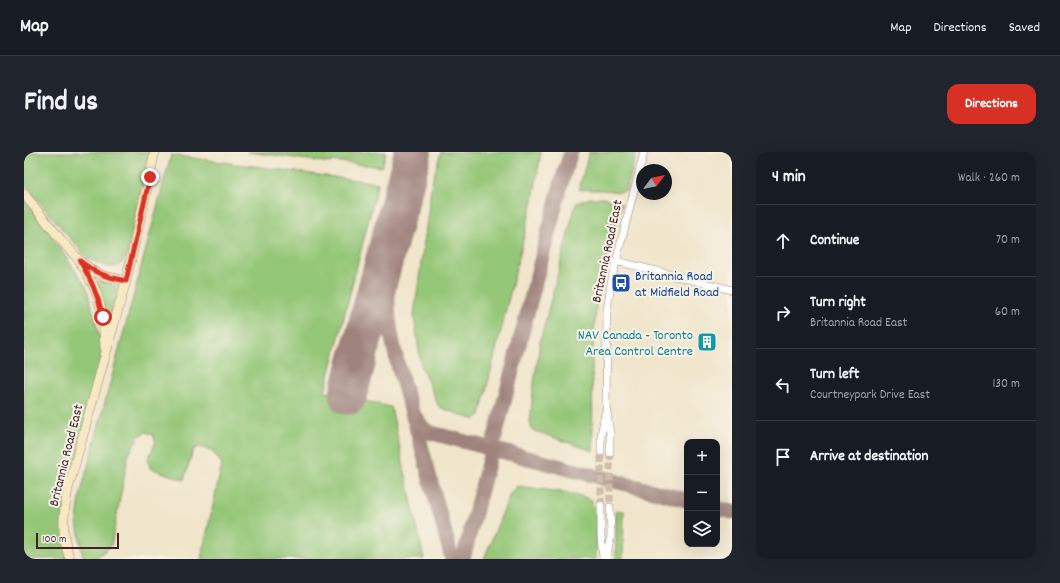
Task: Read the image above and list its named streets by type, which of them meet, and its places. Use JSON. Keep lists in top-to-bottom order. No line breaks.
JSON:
{"streets":{"street":["Britannia Road East"]},"places":{"bus stop":["Britannia Road at Midfield Road"],"building":["NAV Canada - Toronto Area Control Centre"]},"scale_bar":"100 m","north":"top right","page":{"header":"Map","nav":["Map","Directions","Saved"],"title":"Find us","buttons":"Directions","heading":["4 min","Walk · 260 m"],"list":[["Continue","70 m"],["Turn right","Britannia Road East","60 m"],["Turn left","Courtneypark Drive East","130 m"],"Arrive at destination"],"map_buttons":["+","−"],"scale":"100 m"}}
